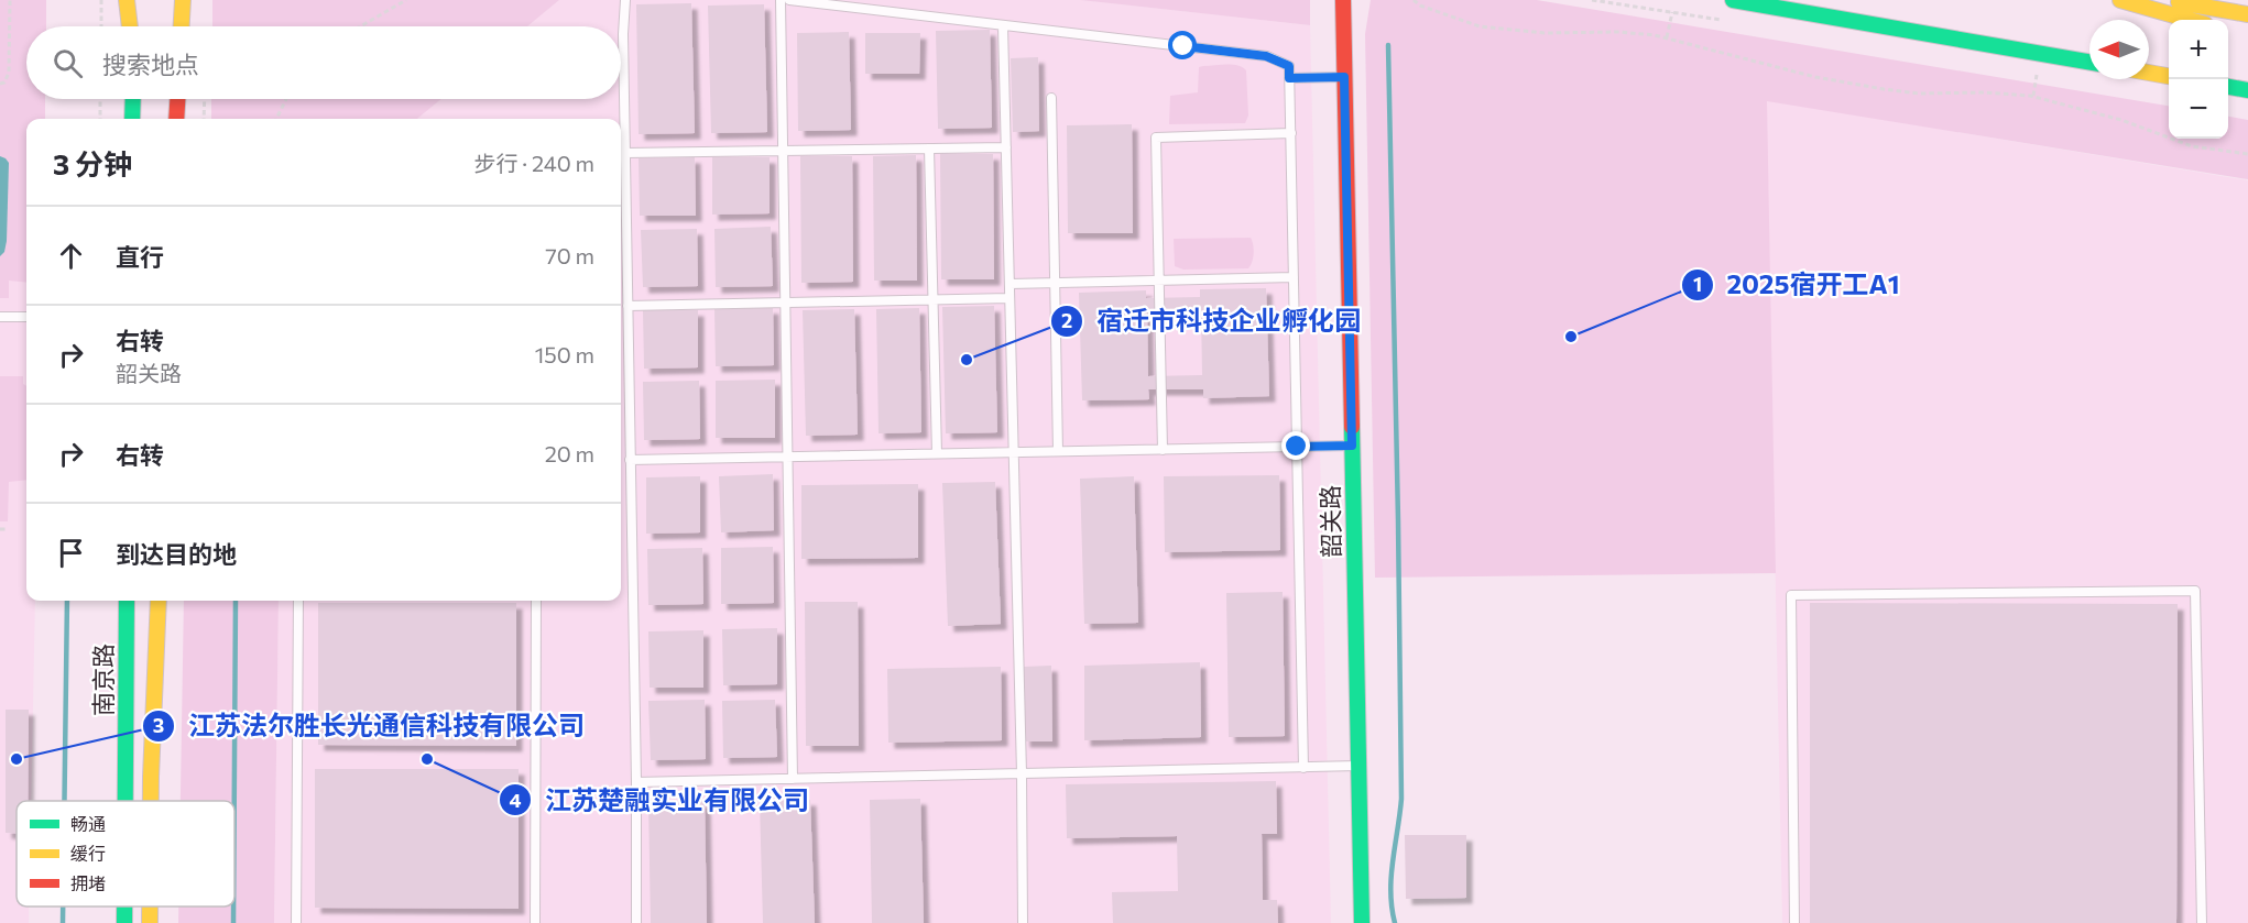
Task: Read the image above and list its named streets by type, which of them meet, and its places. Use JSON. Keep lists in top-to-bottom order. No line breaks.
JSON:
{"streets":{"main road":["韶关路","南京路"]},"places":["2025宿开工A1","宿迁市科技企业孵化园","江苏法尔胜长光通信科技有限公司","江苏楚融实业有限公司"],"legend":["畅通","缓行","拥堵"],"north":"left","page":{"map_buttons":["+","−"],"search":"搜索地点","heading":["3 分钟","步行 · 240 m"],"list":[["直行","70 m"],["右转","韶关路","150 m"],["右转","20 m"],"到达目的地"]}}
